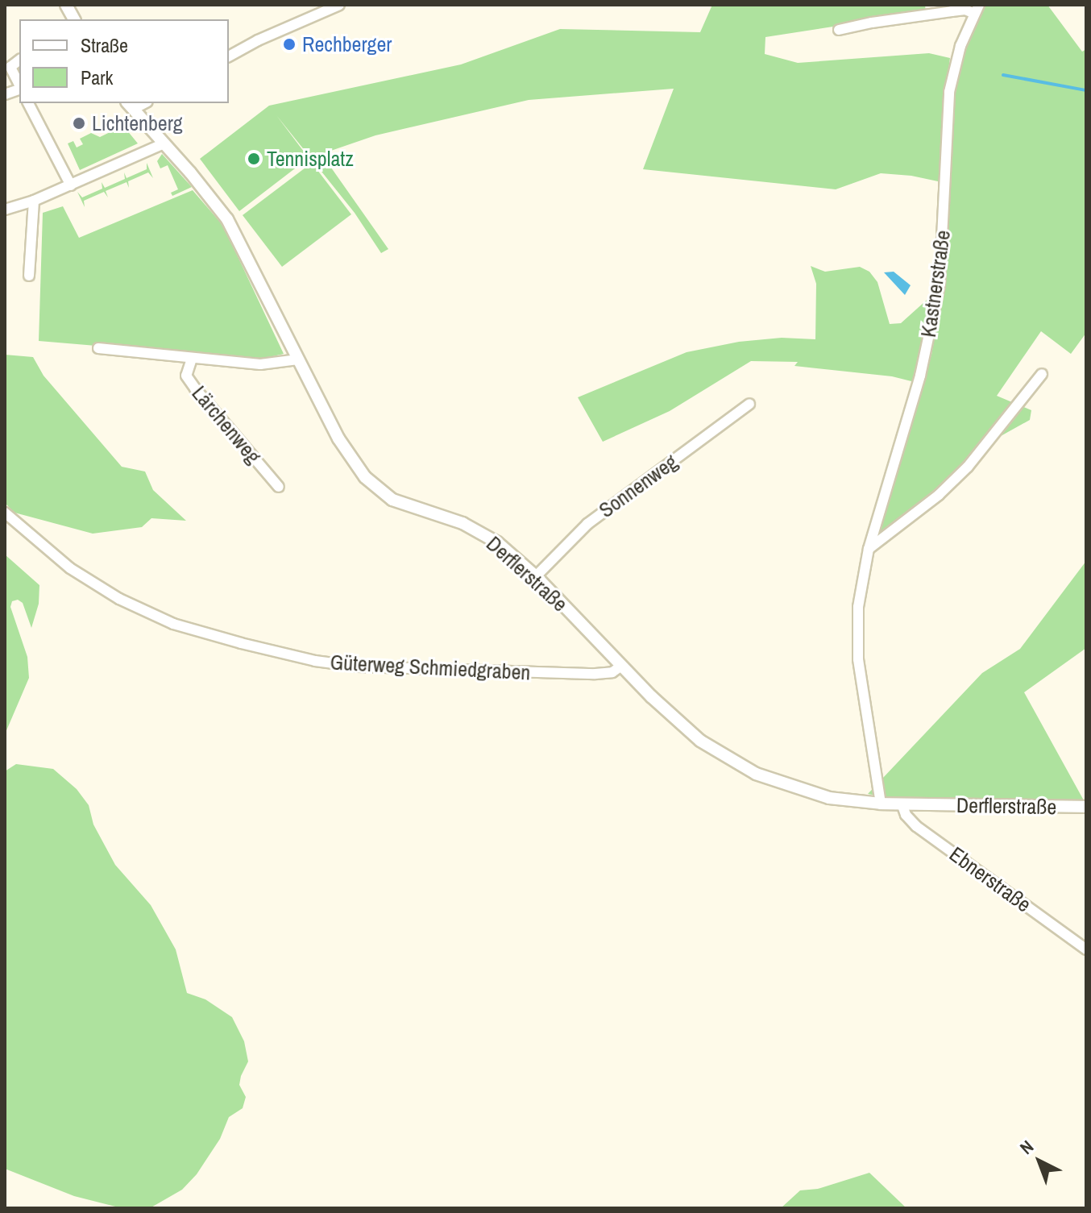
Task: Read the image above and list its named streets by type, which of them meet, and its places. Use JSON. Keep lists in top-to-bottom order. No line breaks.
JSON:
{"streets":{"street":["Kastnerstraße","Lärchenweg","Sonnenweg","Derflerstraße","Güterweg Schmiedgraben","Ebnerstraße"]},"crossings":[["Kastnerstraße","Derflerstraße"],["Lärchenweg","Derflerstraße"],["Sonnenweg","Derflerstraße"],["Derflerstraße","Güterweg Schmiedgraben"],["Derflerstraße","Ebnerstraße"]],"places":["Rechberger","Lichtenberg","Tennisplatz"],"legend":["Straße","Park"],"north":"top left"}
